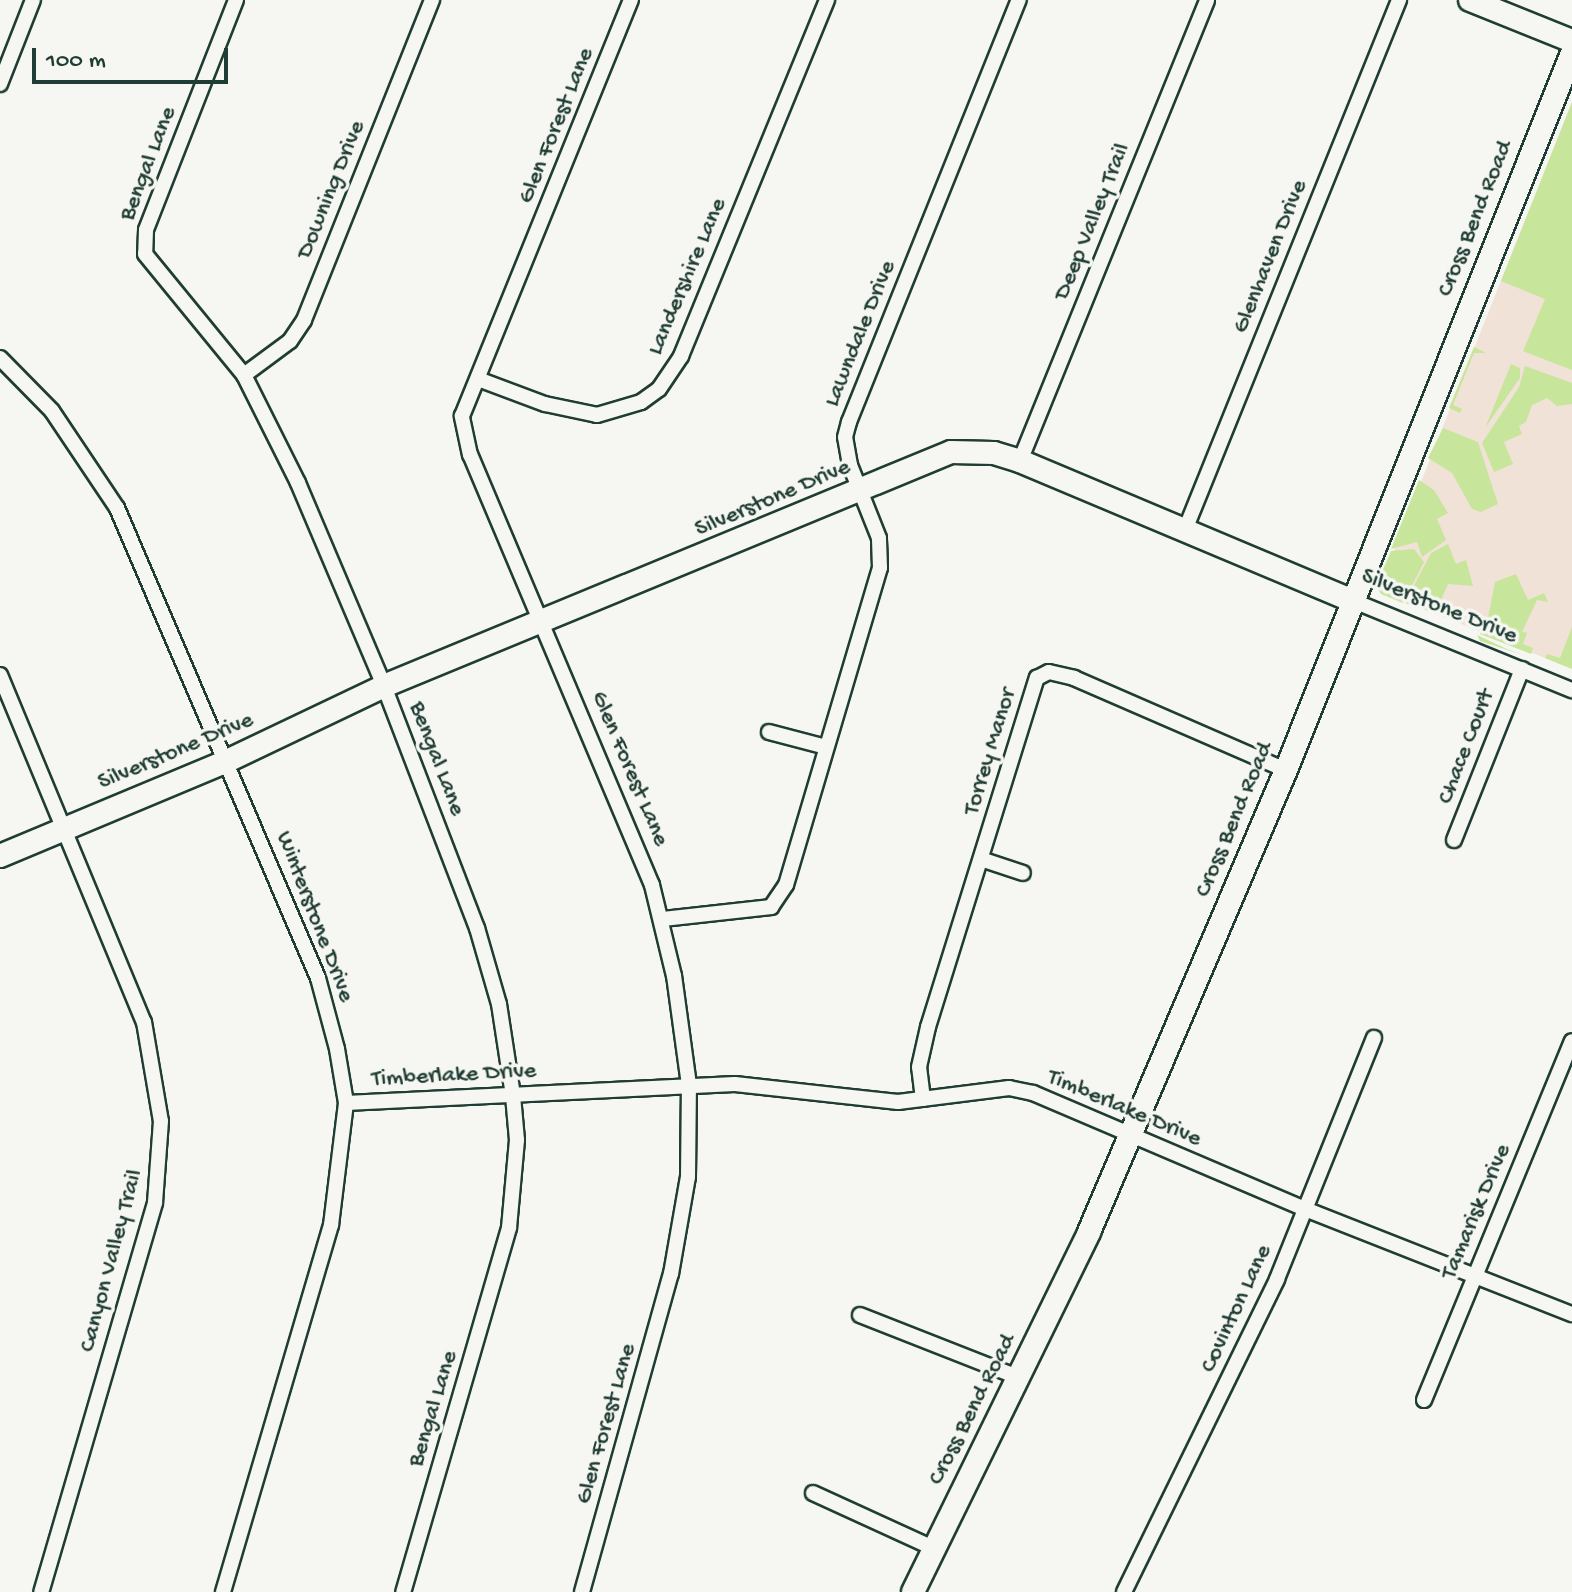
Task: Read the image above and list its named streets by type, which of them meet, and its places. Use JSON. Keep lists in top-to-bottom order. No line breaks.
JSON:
{"streets":{"street":["Glen Forest Lane","Bengal Lane","Downing Drive","Cross Bend Road","Deep Valley Trail","Glenhaven Drive","Landershire Lane","Lawndale Drive","Silverstone Drive","Chace Court","Torrey Manor","Winterstone Drive","Timberlake Drive","Tamarisk Drive","Canyon Valley Trail","Covinton Lane"]},"crossings":[["Glen Forest Lane","Landershire Lane"],["Glen Forest Lane","Lawndale Drive"],["Glen Forest Lane","Silverstone Drive"],["Glen Forest Lane","Timberlake Drive"],["Bengal Lane","Downing Drive"],["Bengal Lane","Silverstone Drive"],["Bengal Lane","Timberlake Drive"],["Cross Bend Road","Silverstone Drive"],["Cross Bend Road","Torrey Manor"],["Cross Bend Road","Timberlake Drive"],["Deep Valley Trail","Silverstone Drive"],["Glenhaven Drive","Silverstone Drive"],["Lawndale Drive","Silverstone Drive"],["Silverstone Drive","Chace Court"],["Silverstone Drive","Winterstone Drive"],["Silverstone Drive","Canyon Valley Trail"],["Torrey Manor","Timberlake Drive"],["Winterstone Drive","Timberlake Drive"],["Timberlake Drive","Tamarisk Drive"],["Timberlake Drive","Covinton Lane"]],"scale_bar":"100 m"}
